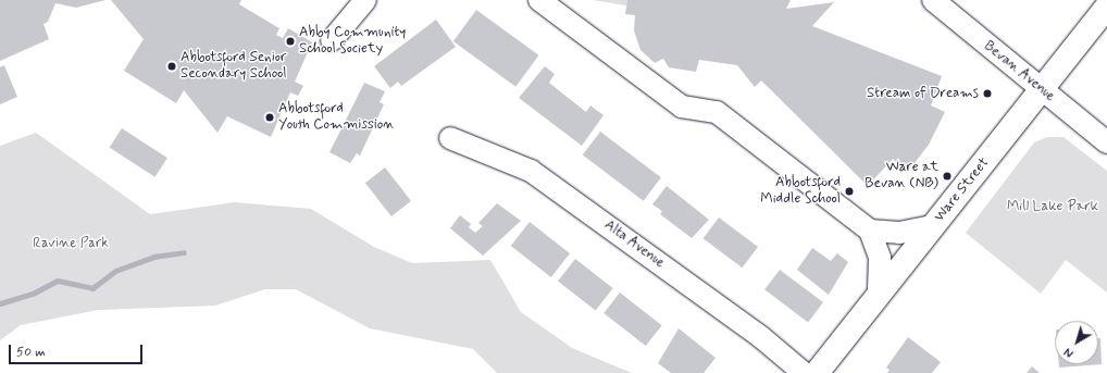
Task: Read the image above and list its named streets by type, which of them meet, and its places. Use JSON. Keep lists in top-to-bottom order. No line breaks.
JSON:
{"streets":{"main road":["Ware Street"],"street":["Bevan Avenue","Alta Avenue"]},"crossings":[["Bevan Avenue","Ware Street"]],"parks":["Mill Lake Park","Ravine Park"],"places":["Abby Community School Society","Abbotsford Senior Secondary School","Stream of Dreams","Abbotsford Youth Commission","Ware at Bevan (NB)","Abbotsford Middle School"],"scale_bar":"50 m","north":"bottom left"}
